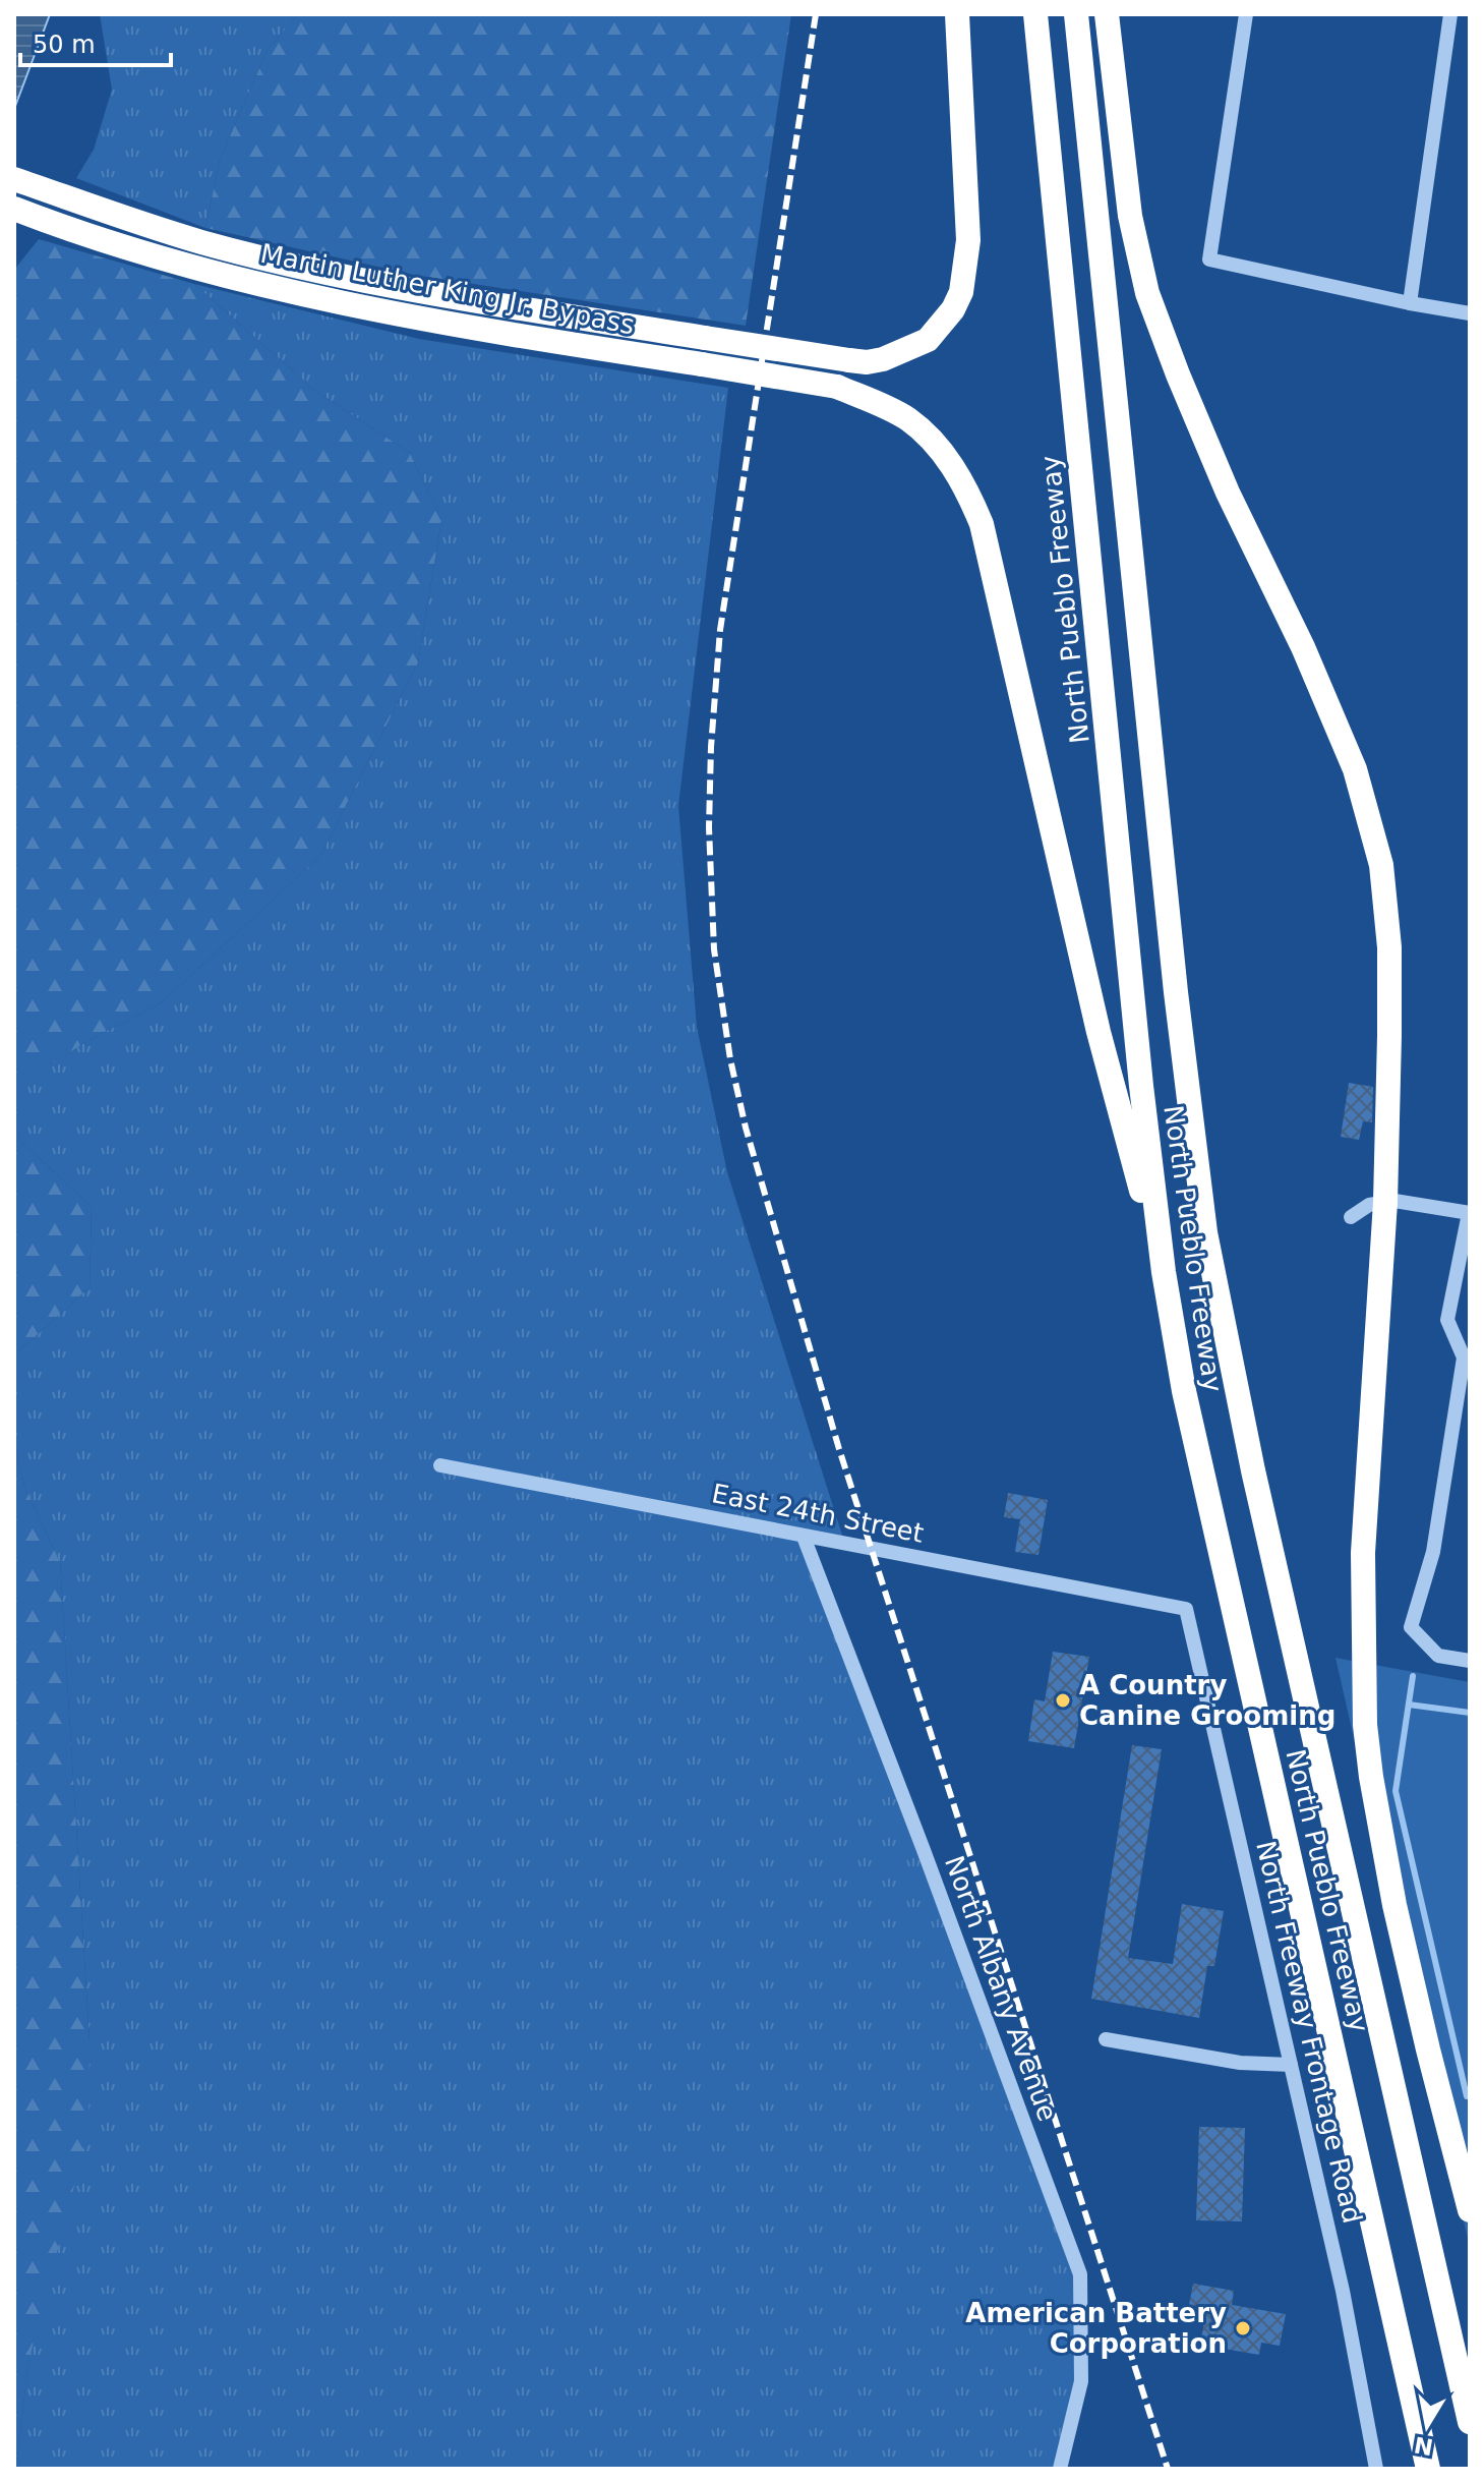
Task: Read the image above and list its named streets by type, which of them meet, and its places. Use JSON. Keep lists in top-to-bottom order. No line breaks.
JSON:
{"streets":{"highway":["Martin Luther King Jr. Bypass","North Pueblo Freeway"],"street":["East 24th Street","North Albany Avenue","North Freeway Frontage Road"]},"crossings":[["Martin Luther King Jr. Bypass","North Pueblo Freeway"],["East 24th Street","North Albany Avenue"],["East 24th Street","North Freeway Frontage Road"]],"places":["A Country Canine Grooming","American Battery Corporation"],"scale_bar":"50 m","north":"bottom"}
